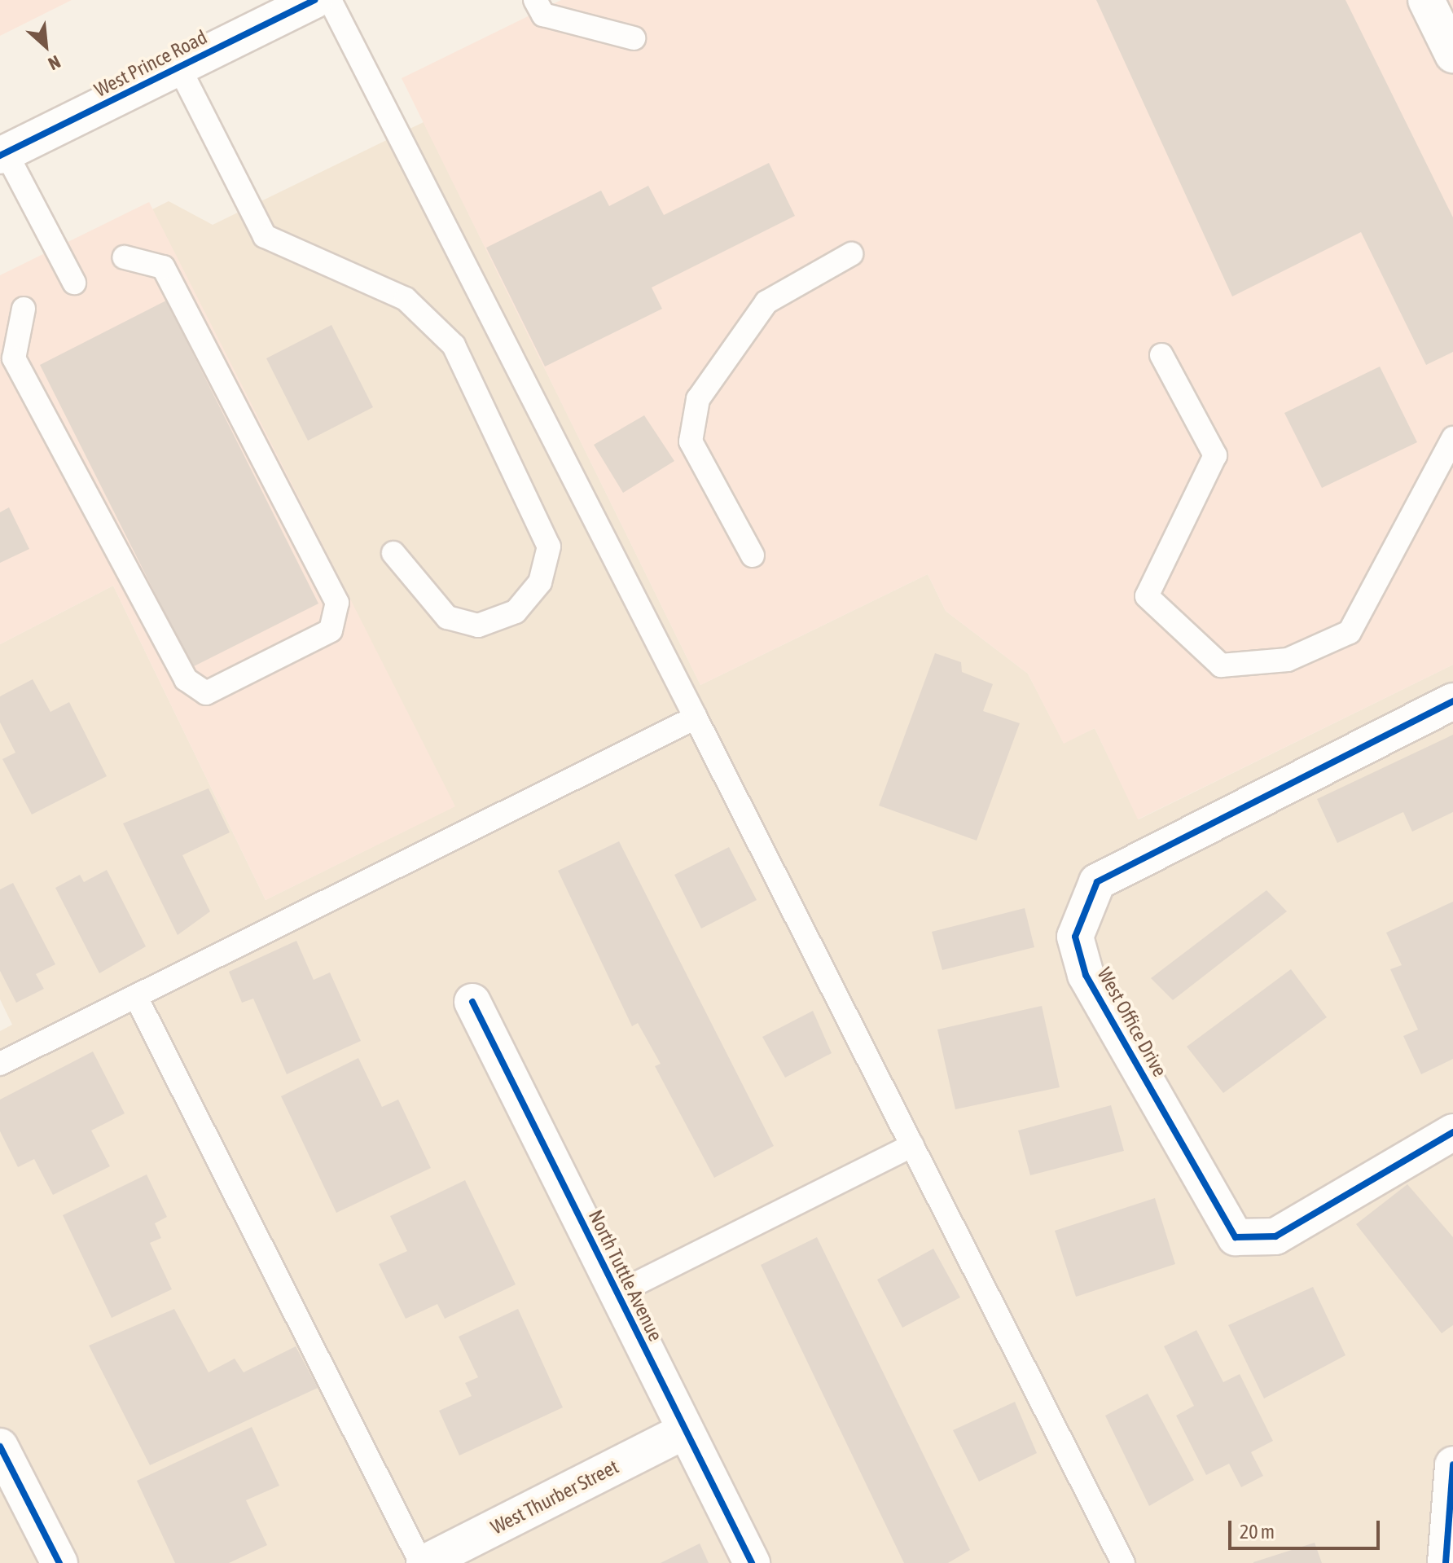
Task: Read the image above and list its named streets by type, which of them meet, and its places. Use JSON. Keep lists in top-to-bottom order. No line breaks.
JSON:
{"streets":{"street":["West Prince Road","West Office Drive","North Tuttle Avenue","West Thurber Street"]},"crossings":[["North Tuttle Avenue","West Thurber Street"]],"scale_bar":"20 m","north":"bottom right"}
